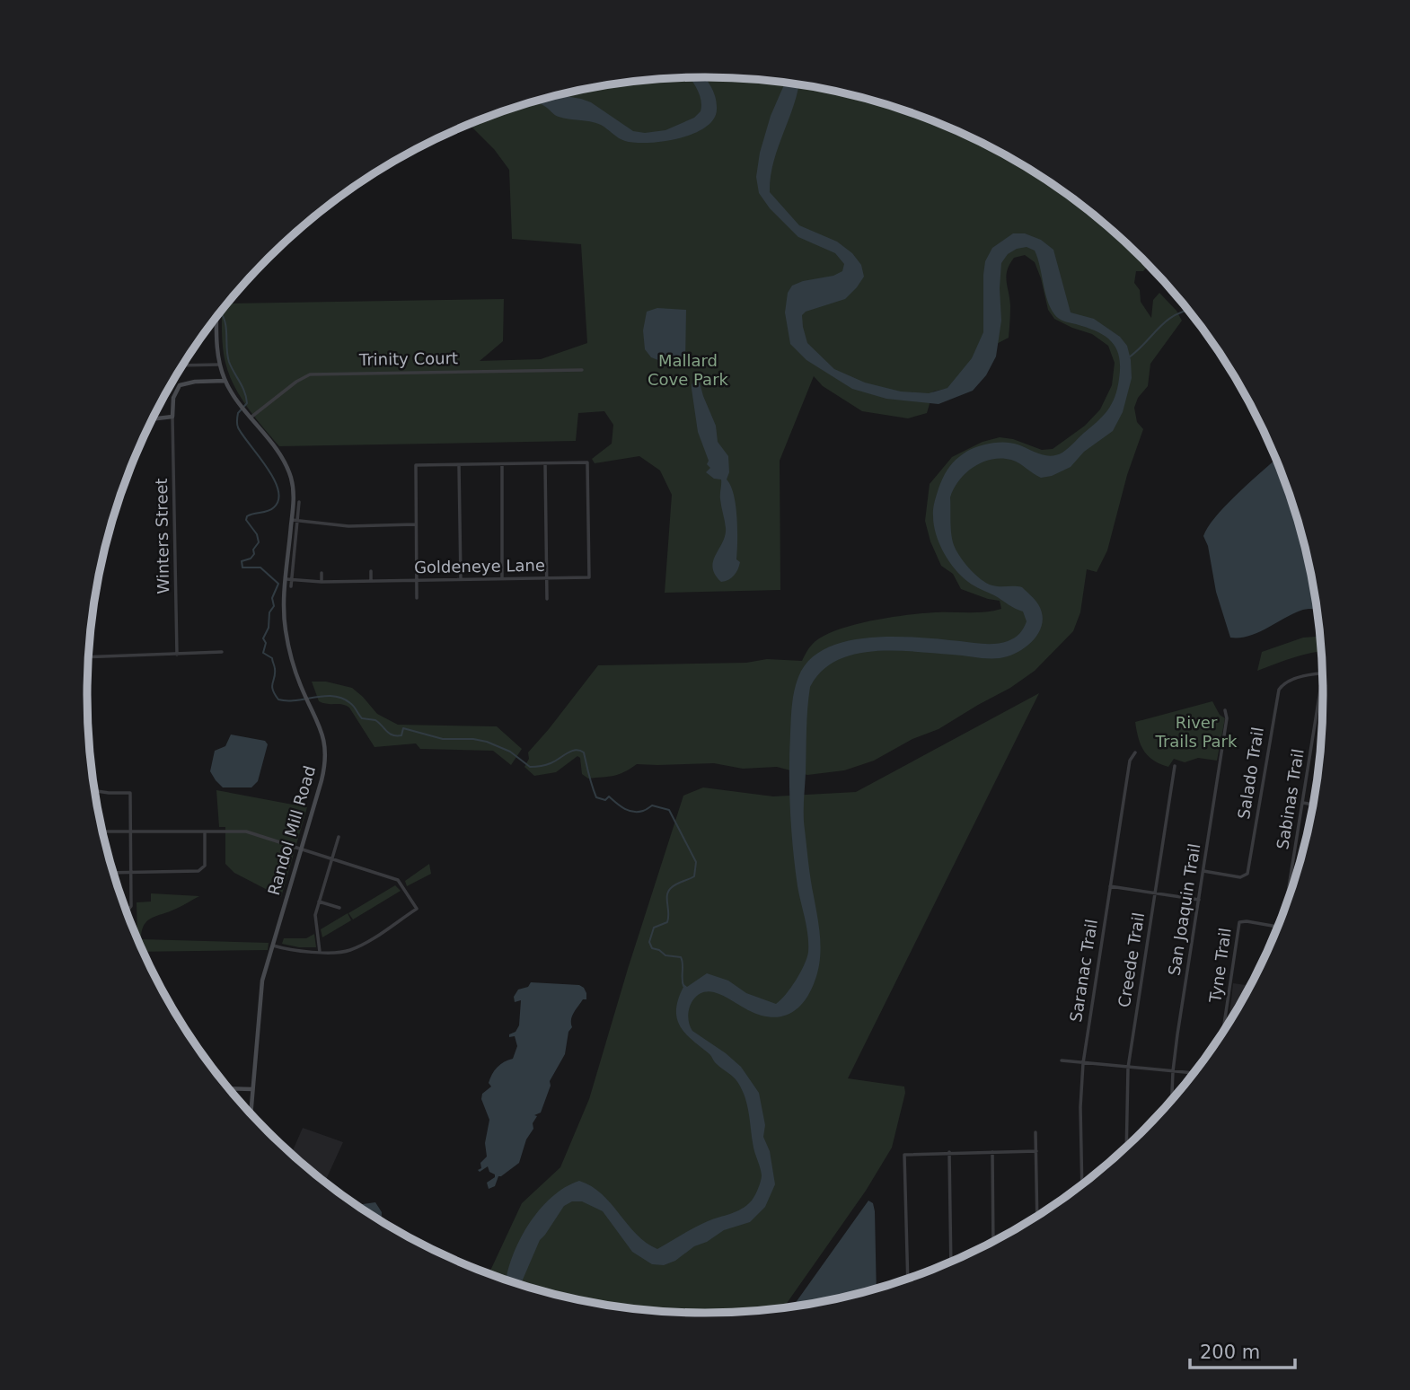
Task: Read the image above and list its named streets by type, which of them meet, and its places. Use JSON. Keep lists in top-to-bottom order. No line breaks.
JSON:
{"streets":{"main road":["Randol Mill Road"],"street":["Trinity Court","Winters Street","Goldeneye Lane","Salado Trail","Sabinas Trail","San Joaquin Trail","Creede Trail","Tyne Trail","Saranac Trail"]},"crossings":[["Trinity Court","Randol Mill Road"],["Goldeneye Lane","Randol Mill Road"],["Salado Trail","San Joaquin Trail"]],"parks":["Mallard Cove Park","River Trails Park"],"scale_bar":"200 m"}
